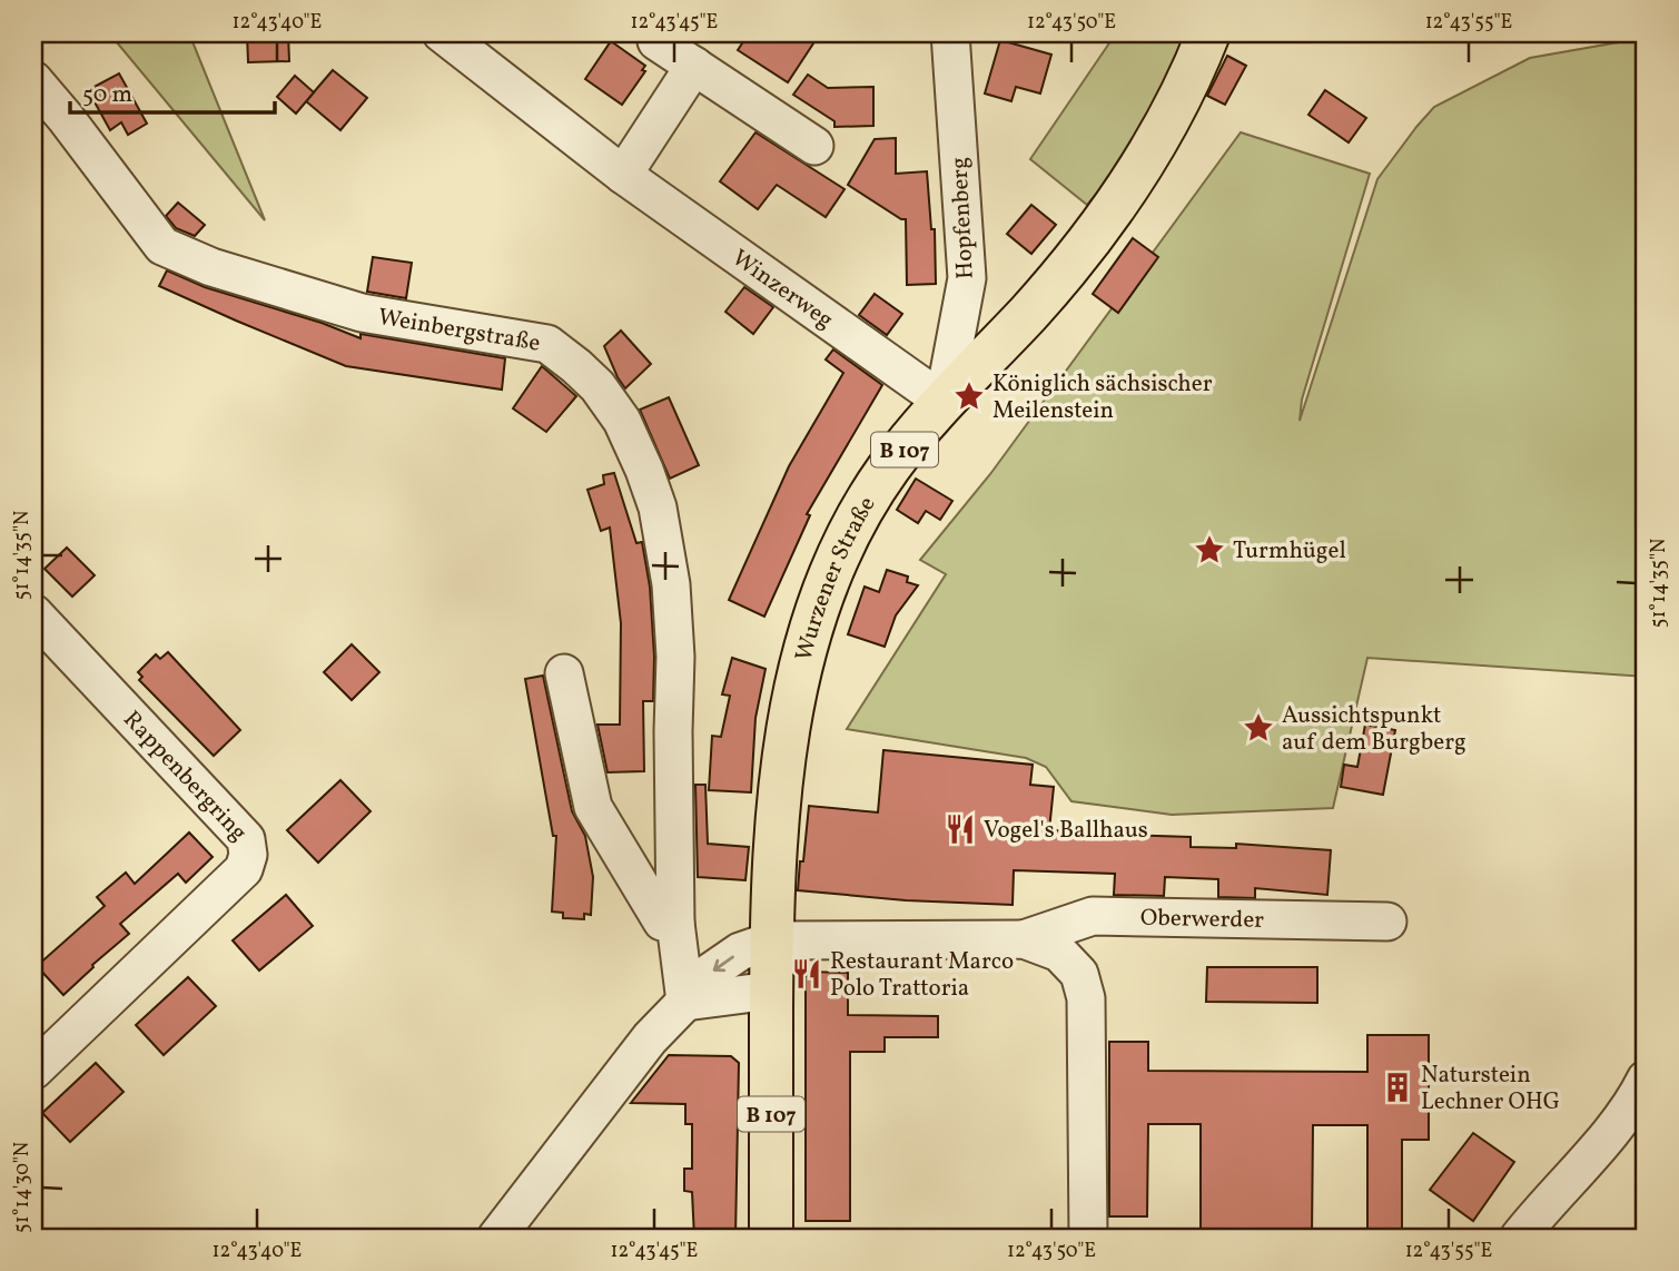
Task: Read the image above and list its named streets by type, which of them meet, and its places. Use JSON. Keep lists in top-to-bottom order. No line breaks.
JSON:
{"streets":{"main road":["B 107","Wurzener Straße"],"street":["Hopfenberg","Winzerweg","Weinbergstraße","Rappenbergring","Oberwerder"]},"crossings":[["Hopfenberg","Winzerweg"],["Hopfenberg","Wurzener Straße"],["Winzerweg","Wurzener Straße"],["Wurzener Straße","Oberwerder"]],"places":{"place":["Königlich sächsischer Meilenstein","Turmhügel","Aussichtspunkt auf dem Burgberg"],"restaurant":["Vogel's Ballhaus","Restaurant Marco Polo Trattoria"],"building":["Naturstein Lechner OHG"]},"scale_bar":"50 m","coordinates":["12°43'40\"E","12°43'45\"E","12°43'50\"E","12°43'55\"E","51°14'35\"N","51°14'30\"N"]}
